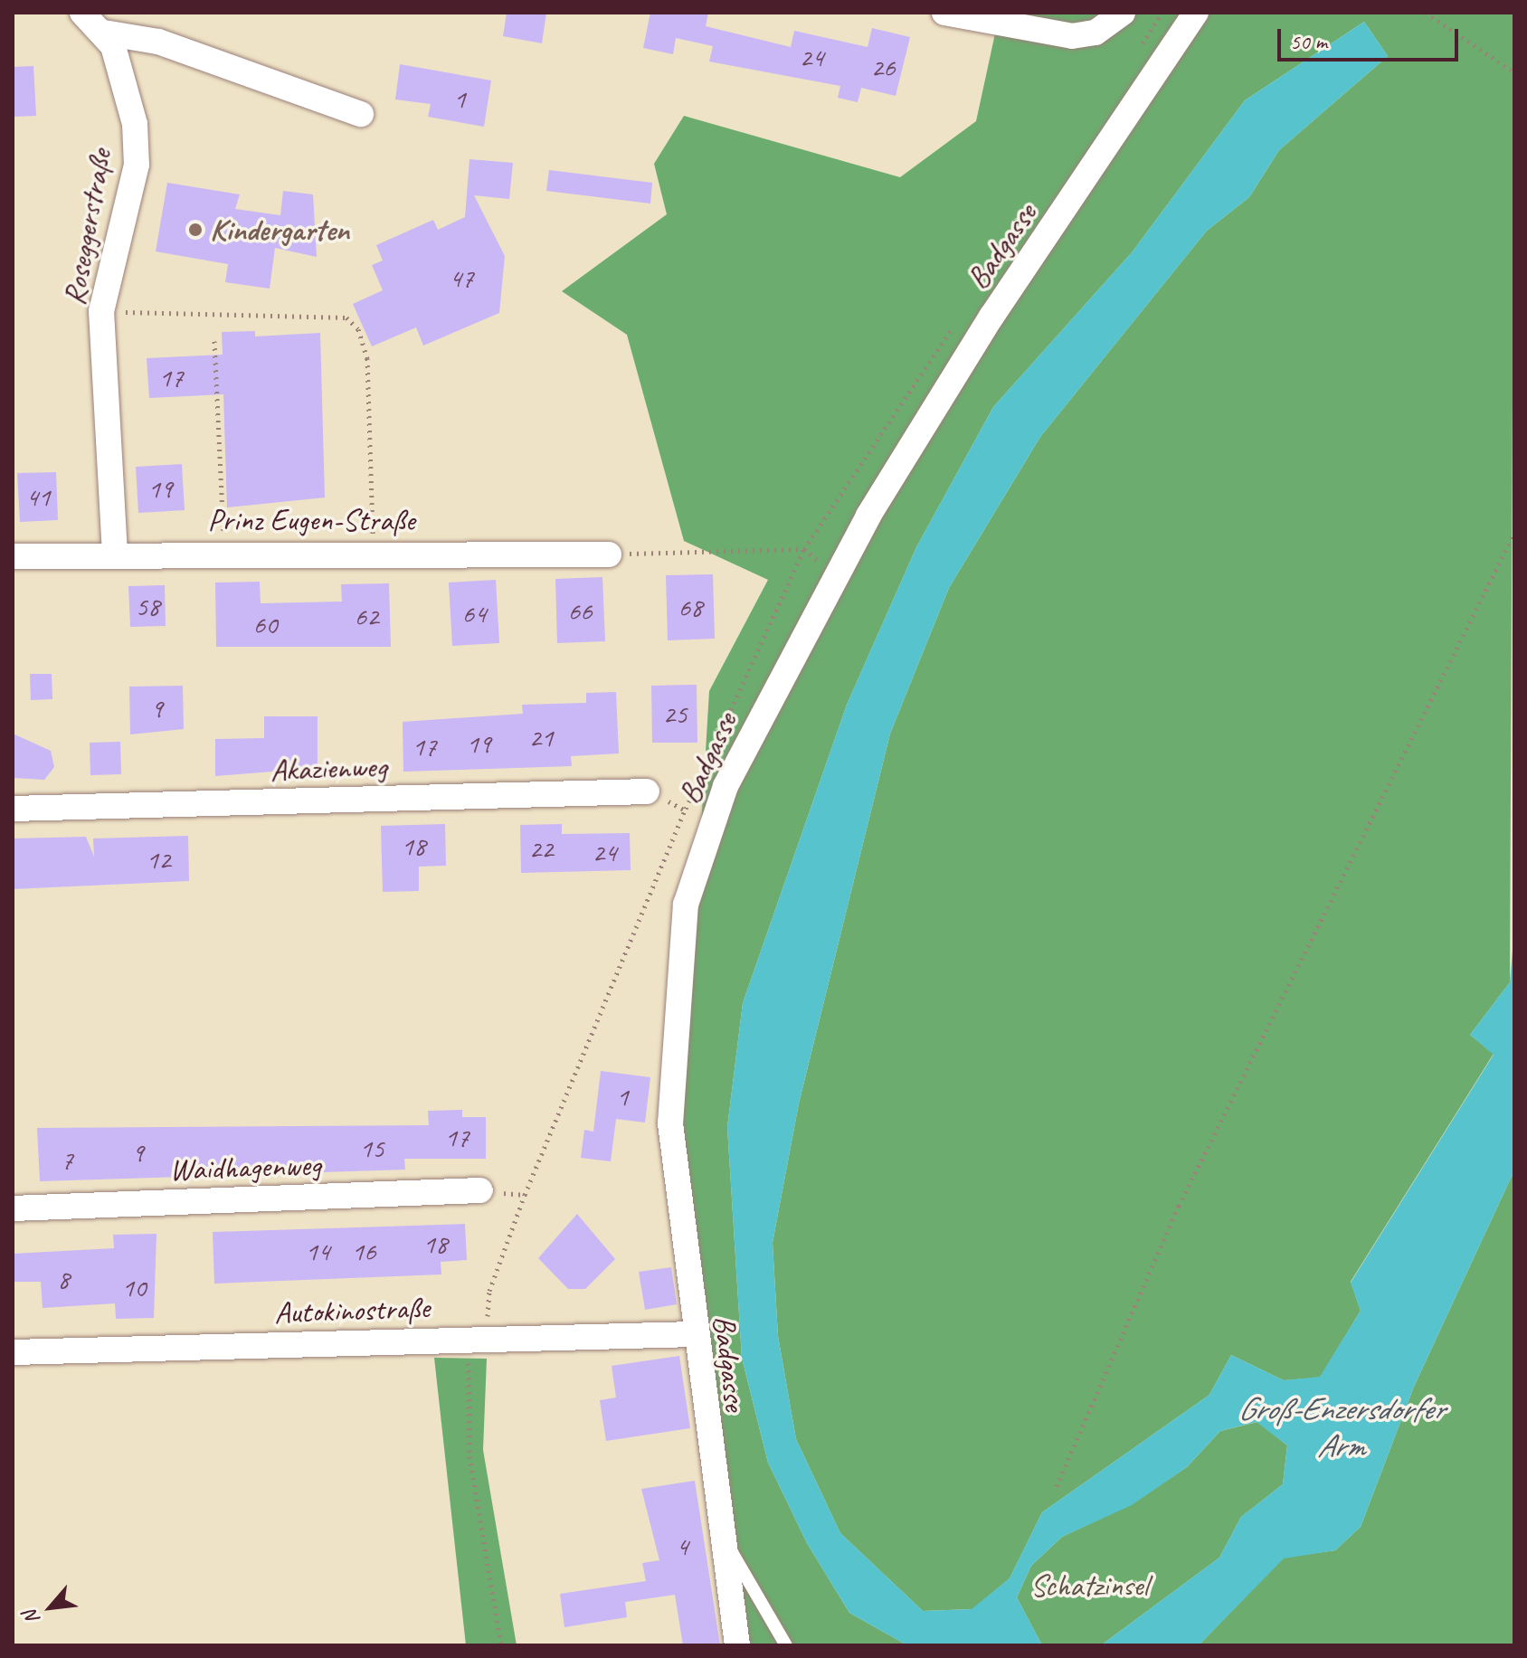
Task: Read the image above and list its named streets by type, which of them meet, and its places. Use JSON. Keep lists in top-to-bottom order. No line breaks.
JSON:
{"streets":{"street":["Roseggerstraße","Badgasse","Prinz Eugen-Straße","Akazienweg","Waidhagenweg","Autokinostraße"]},"crossings":[["Roseggerstraße","Prinz Eugen-Straße"],["Badgasse","Autokinostraße"]],"water":["Groß-Enzersdorfer Arm"],"parks":["Schatzinsel"],"places":["Kindergarten"],"house_numbers":["24","26","1","47","17","19","41","58","68","66","64","62","60","9","25","21","19","17","18","22","24","12","1","17","15","9","7","18","14","16","8","10","4"],"scale_bar":"50 m","north":"bottom left"}
